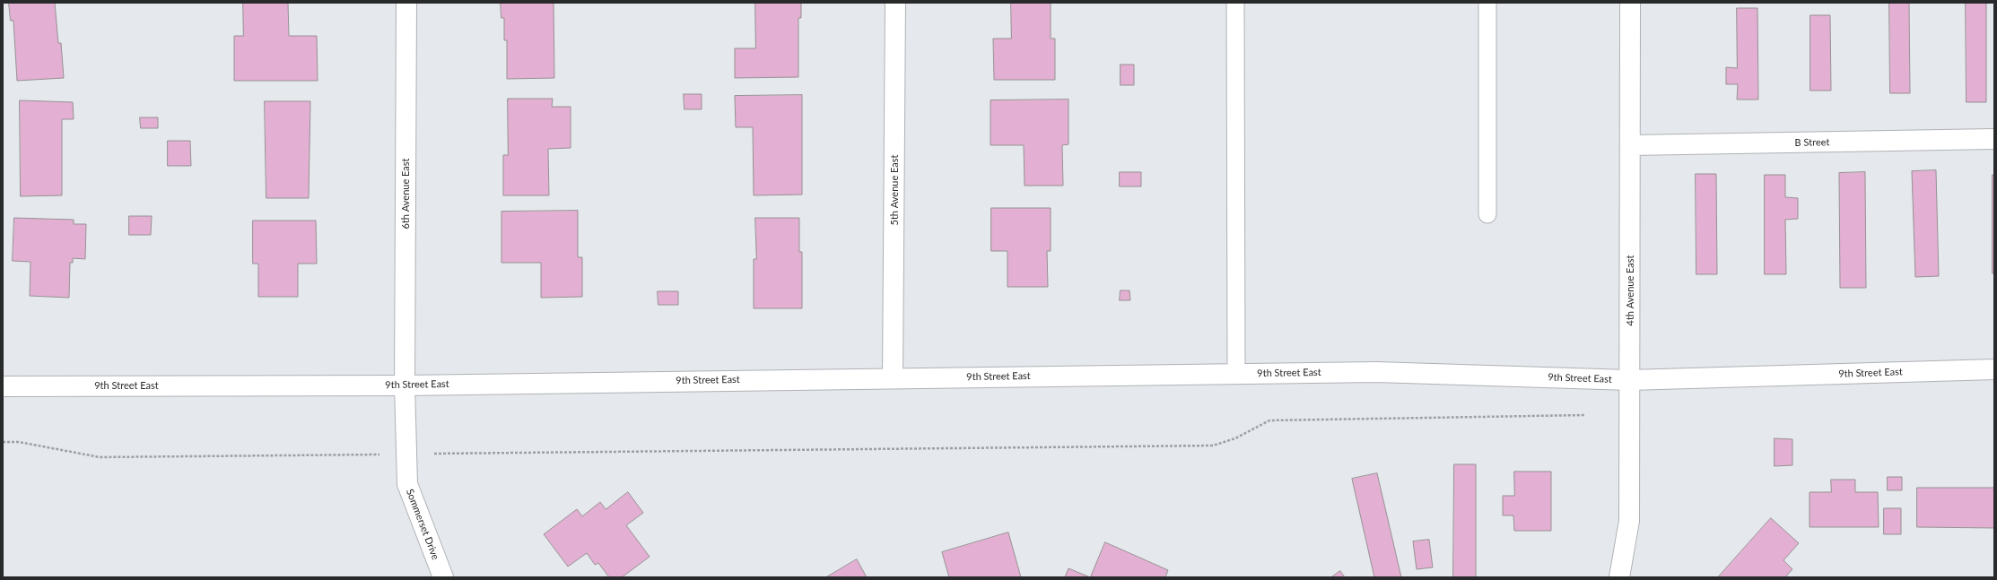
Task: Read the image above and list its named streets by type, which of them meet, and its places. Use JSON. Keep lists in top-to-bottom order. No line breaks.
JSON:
{"streets":{"main road":["B Street","5th Avenue East","6th Avenue East","4th Avenue East","9th Street East","Sommerset Drive"]},"crossings":[["B Street","4th Avenue East"],["5th Avenue East","9th Street East"],["6th Avenue East","9th Street East"],["6th Avenue East","Sommerset Drive"],["4th Avenue East","9th Street East"],["9th Street East","Sommerset Drive"]]}
